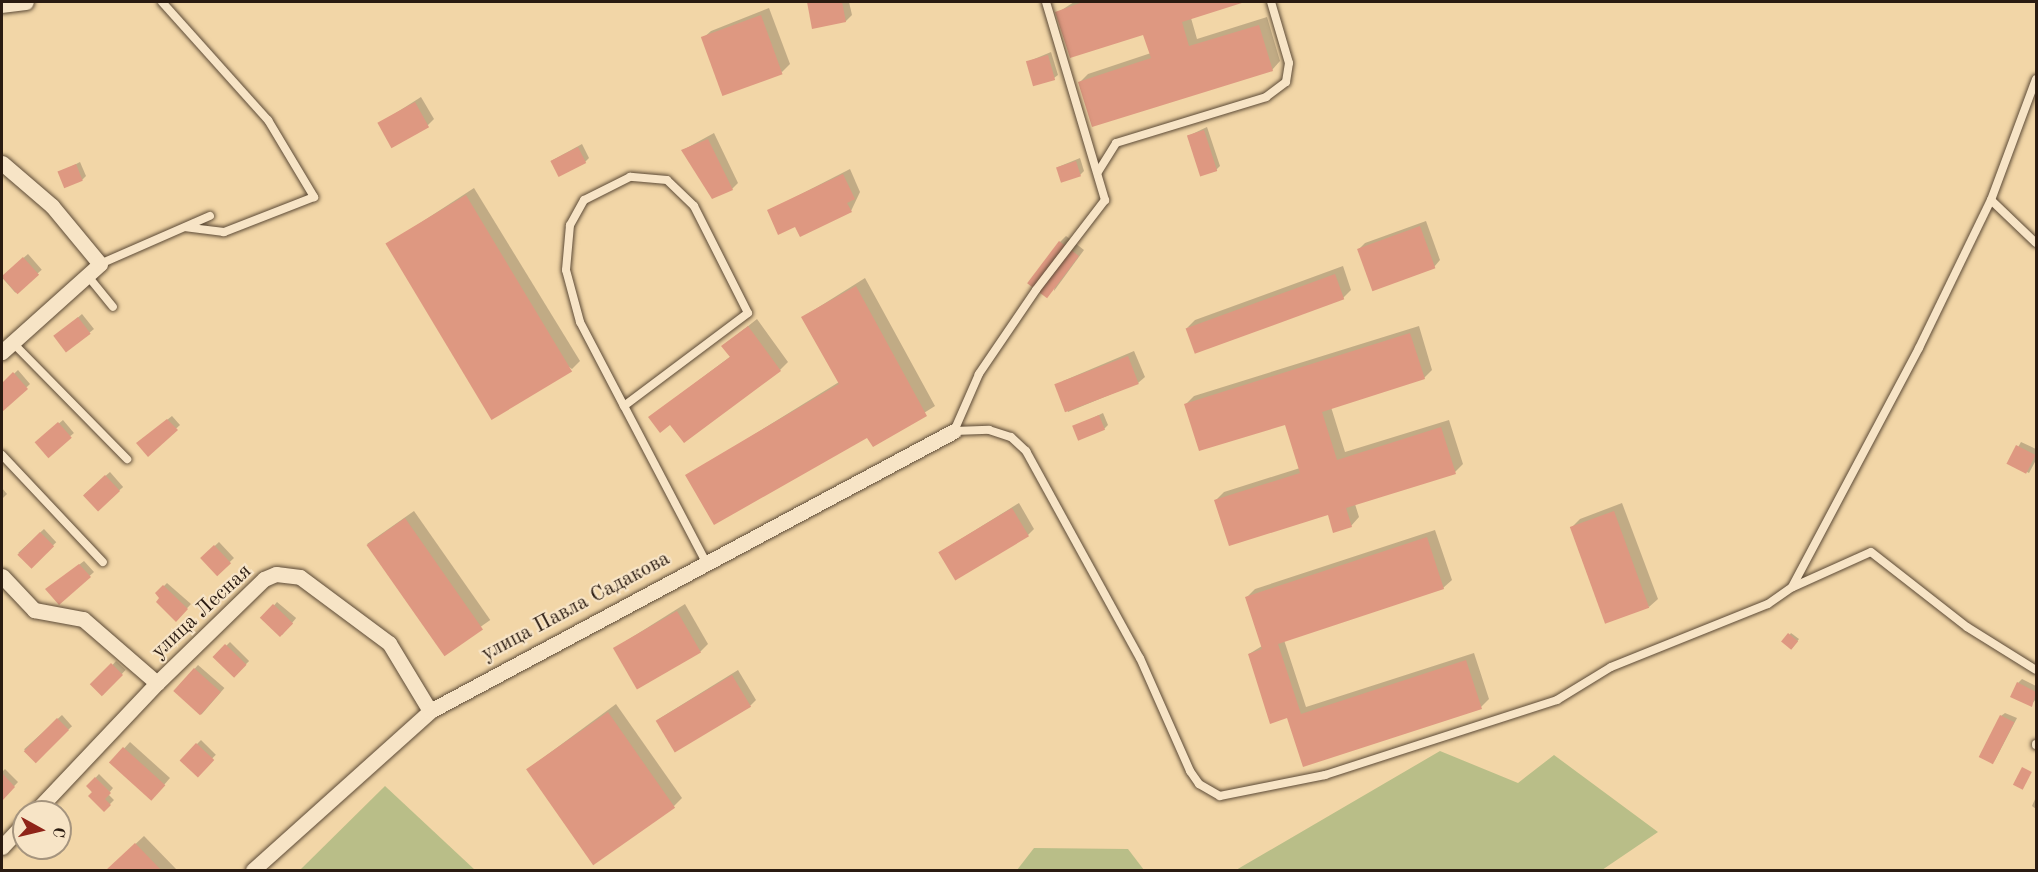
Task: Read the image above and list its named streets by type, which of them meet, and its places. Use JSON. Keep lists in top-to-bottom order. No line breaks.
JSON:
{"streets":{"street":["улица Павла Садакова","улица Лесная"]},"crossings":[["улица Павла Садакова","улица Лесная"]],"north":"right"}
